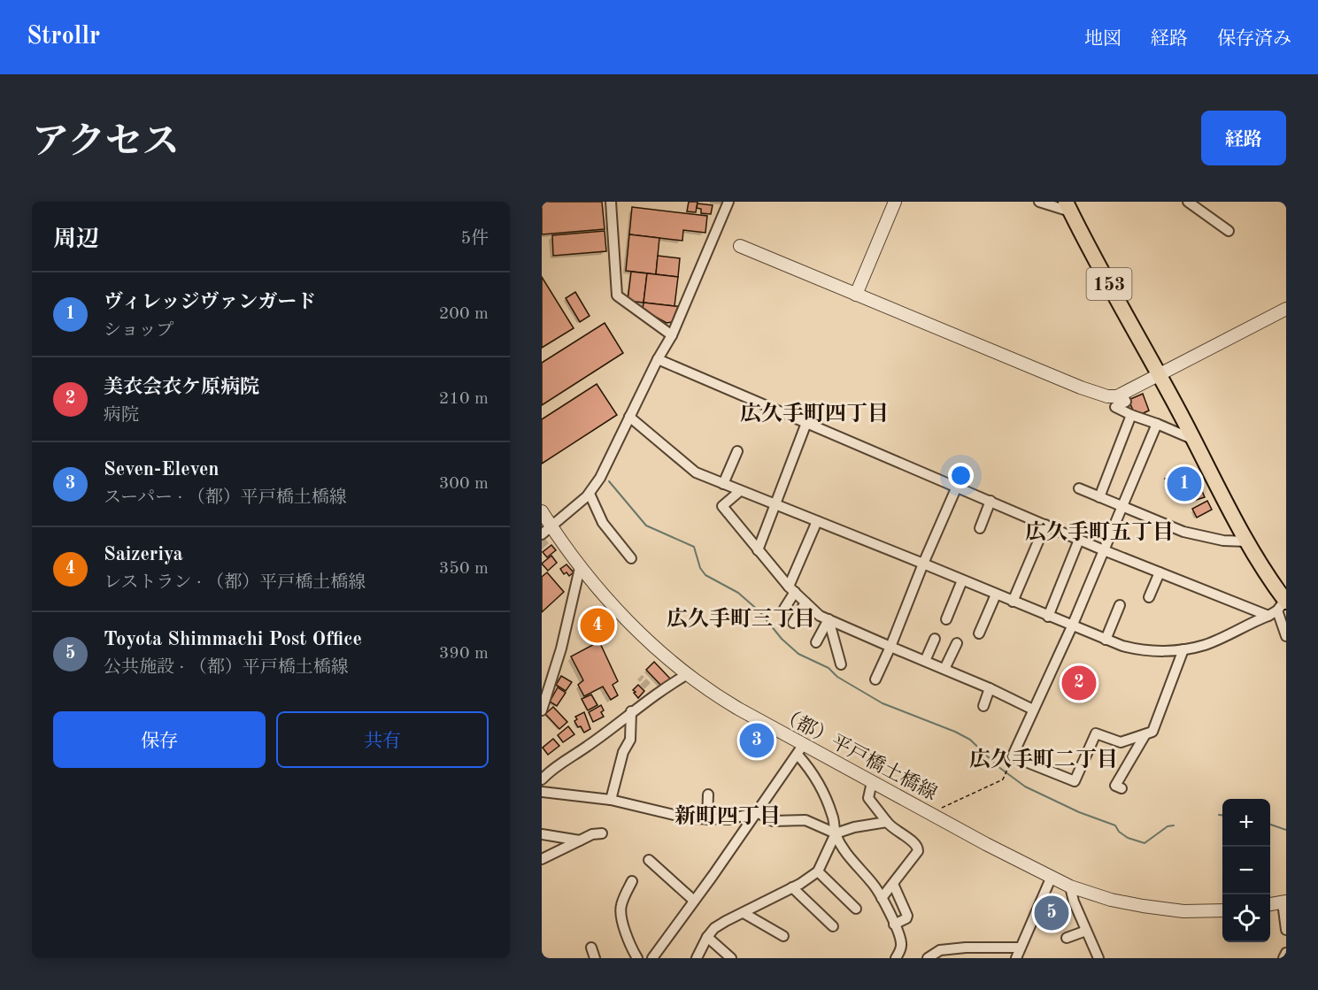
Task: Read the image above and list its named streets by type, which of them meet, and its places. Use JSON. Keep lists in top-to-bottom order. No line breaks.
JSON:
{"streets":{"highway":["153"],"street":["（都）平戸橋土橋線"]},"districts":["広久手町四丁目","広久手町五丁目","広久手町三丁目","広久手町二丁目","新町四丁目"],"page":{"header":"Strollr","nav":["地図","経路","保存済み"],"title":"アクセス","buttons":["経路",["保存","共有"]],"heading":["周辺","5件"],"list":[{"mark":"1","name":"ヴィレッジヴァンガード","note":"ショップ","value":"200 m"},{"mark":"2","name":"美衣会衣ケ原病院","note":"病院","value":"210 m"},{"mark":"3","name":"Seven-Eleven","note":"スーパー · （都）平戸橋土橋線","value":"300 m"},{"mark":"4","name":"Saizeriya","note":"レストラン · （都）平戸橋土橋線","value":"350 m"},{"mark":"5","name":"Toyota Shimmachi Post Office","note":"公共施設 · （都）平戸橋土橋線","value":"390 m"}],"pins":["1","4","2","3","5"],"map_buttons":["+","−"]}}
